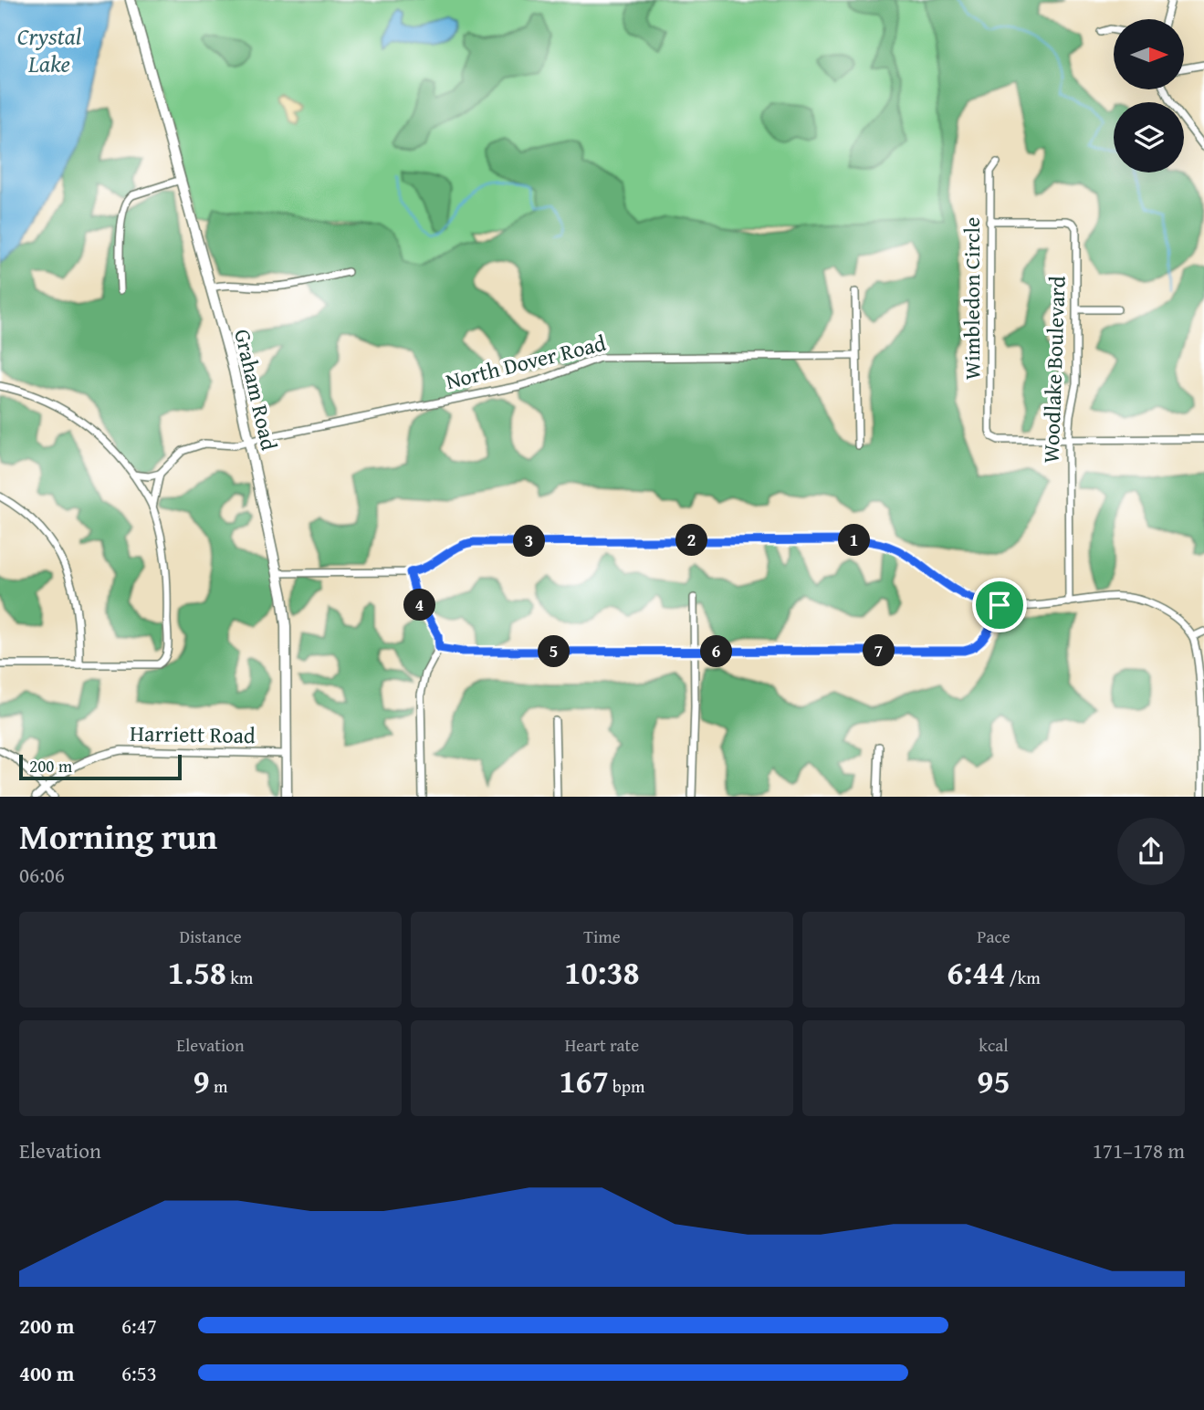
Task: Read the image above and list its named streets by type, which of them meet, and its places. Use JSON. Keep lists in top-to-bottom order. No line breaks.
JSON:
{"streets":{"main road":["Graham Road"],"street":["Wimbledon Circle","North Dover Road","Woodlake Boulevard","Harriett Road"]},"crossings":[["Wimbledon Circle","Woodlake Boulevard"],["North Dover Road","Graham Road"],["Graham Road","Harriett Road"]],"water":["Crystal Lake"],"scale_bar":"200 m","north":"right","page":{"pins":["1","2","3","4","7","5","6"],"scale":"200 m","heading":["Morning run","06:06"],"stats":[["Distance","1.58 km"],["Time","10:38"],["Pace","6:44 /km"],["Elevation","9 m"],["Heart rate","167 bpm"],["kcal","95"]],"chart":["Elevation","171–178 m"],"list":[{"name":"200 m","note":"6:47"},{"name":"400 m","note":"6:53"}]}}
